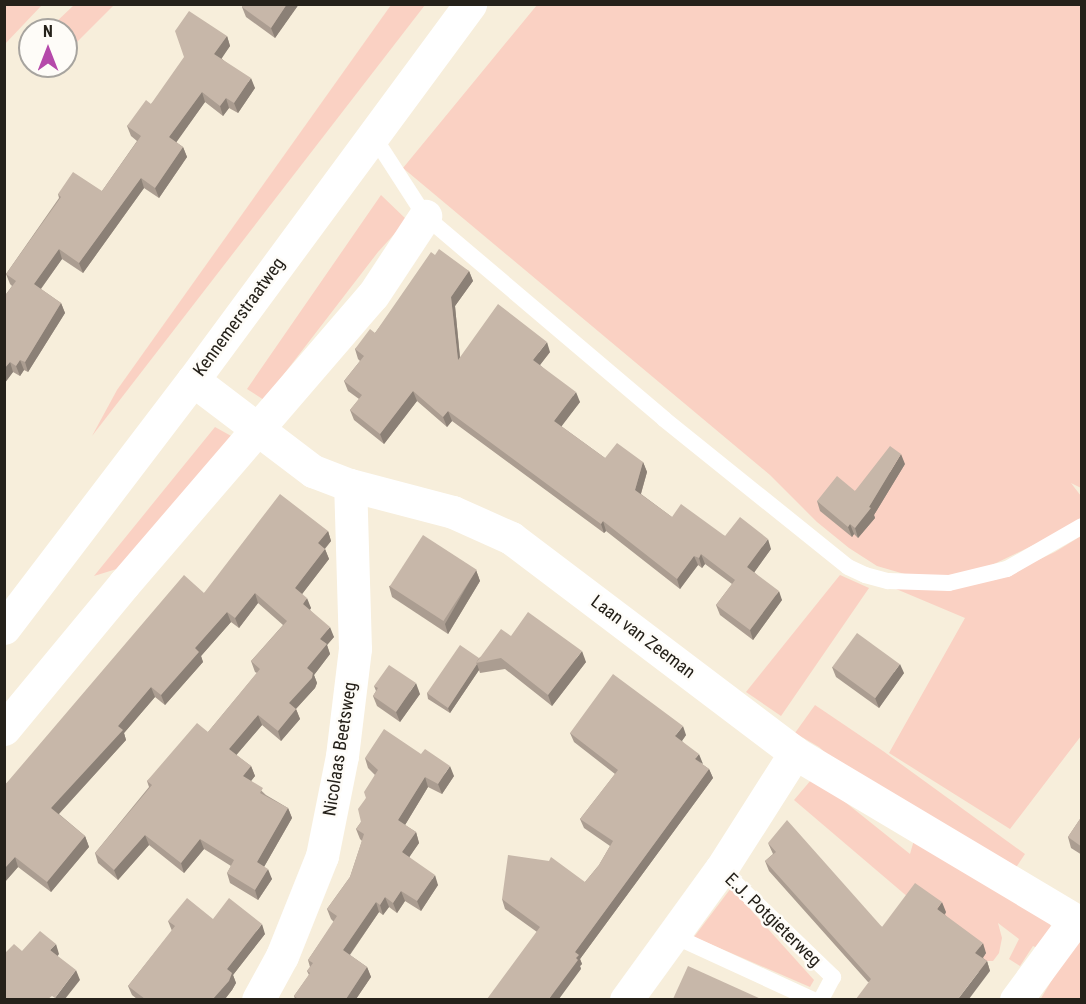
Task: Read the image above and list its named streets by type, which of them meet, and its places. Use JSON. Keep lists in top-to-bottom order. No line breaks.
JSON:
{"streets":{"street":["Kennemerstraatweg","Laan van Zeeman","Nicolaas Beetsweg","E.J. Potgieterweg"]},"crossings":[["Kennemerstraatweg","Laan van Zeeman"],["Laan van Zeeman","Nicolaas Beetsweg"],["Laan van Zeeman","E.J. Potgieterweg"]],"north":"top"}
